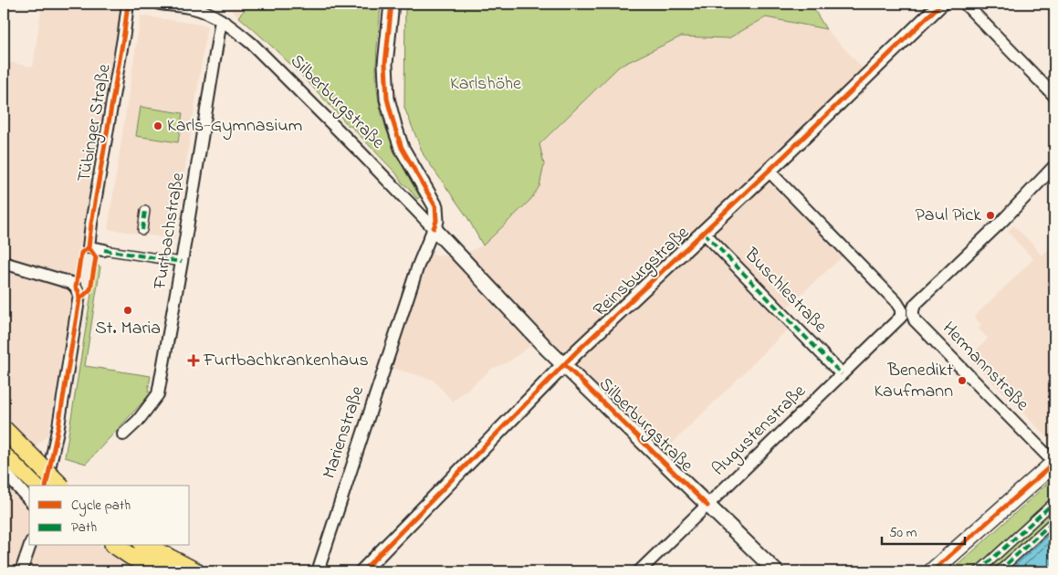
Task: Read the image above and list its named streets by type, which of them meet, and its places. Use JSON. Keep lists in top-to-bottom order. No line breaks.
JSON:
{"streets":{"street":["Silberburgstraße","Tübinger Straße","Furtbachstraße","Reinsburgstraße","Buschlestraße","Hermannstraße","Augustenstraße","Marienstraße"]},"crossings":[["Silberburgstraße","Furtbachstraße"],["Silberburgstraße","Reinsburgstraße"],["Silberburgstraße","Augustenstraße"],["Silberburgstraße","Marienstraße"],["Reinsburgstraße","Buschlestraße"],["Reinsburgstraße","Hermannstraße"],["Buschlestraße","Augustenstraße"],["Hermannstraße","Augustenstraße"]],"parks":["Karlshöhe"],"places":{"other":["Karls-Gymnasium","Paul Pick","St. Maria","Benedikt Kaufmann"],"health":["Furtbachkrankenhaus"]},"legend":["Cycle path","Path"],"scale_bar":"50 m"}
